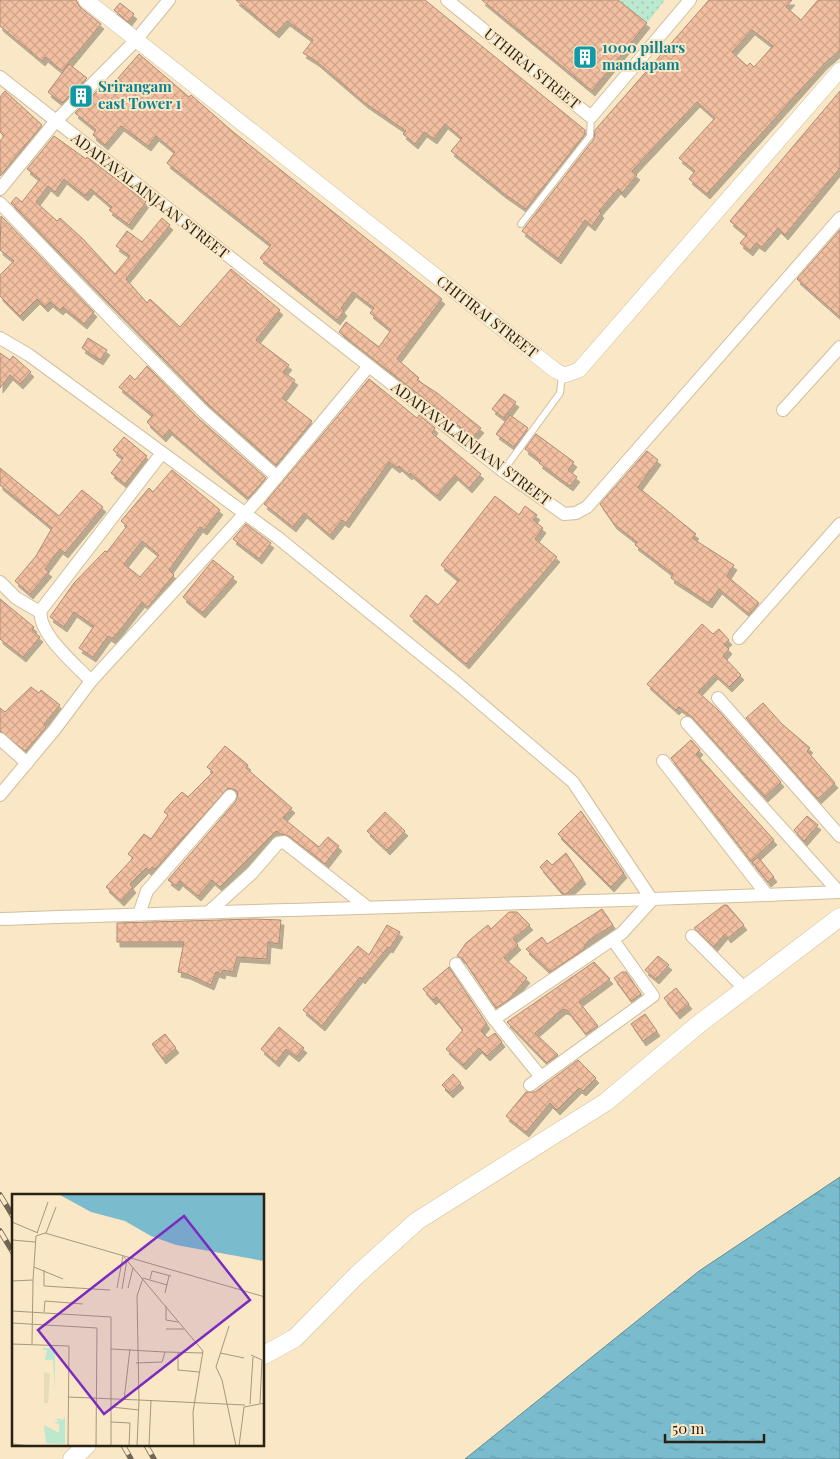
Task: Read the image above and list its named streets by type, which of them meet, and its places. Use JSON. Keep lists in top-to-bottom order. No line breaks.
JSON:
{"streets":{"street":["UTHIRAI STREET","ADAIYAVALAINJAAN STREET","CHITIRAI STREET"]},"places":{"building":["1000 pillars mandapam","Srirangam east Tower 1"]},"scale_bar":"50 m"}
